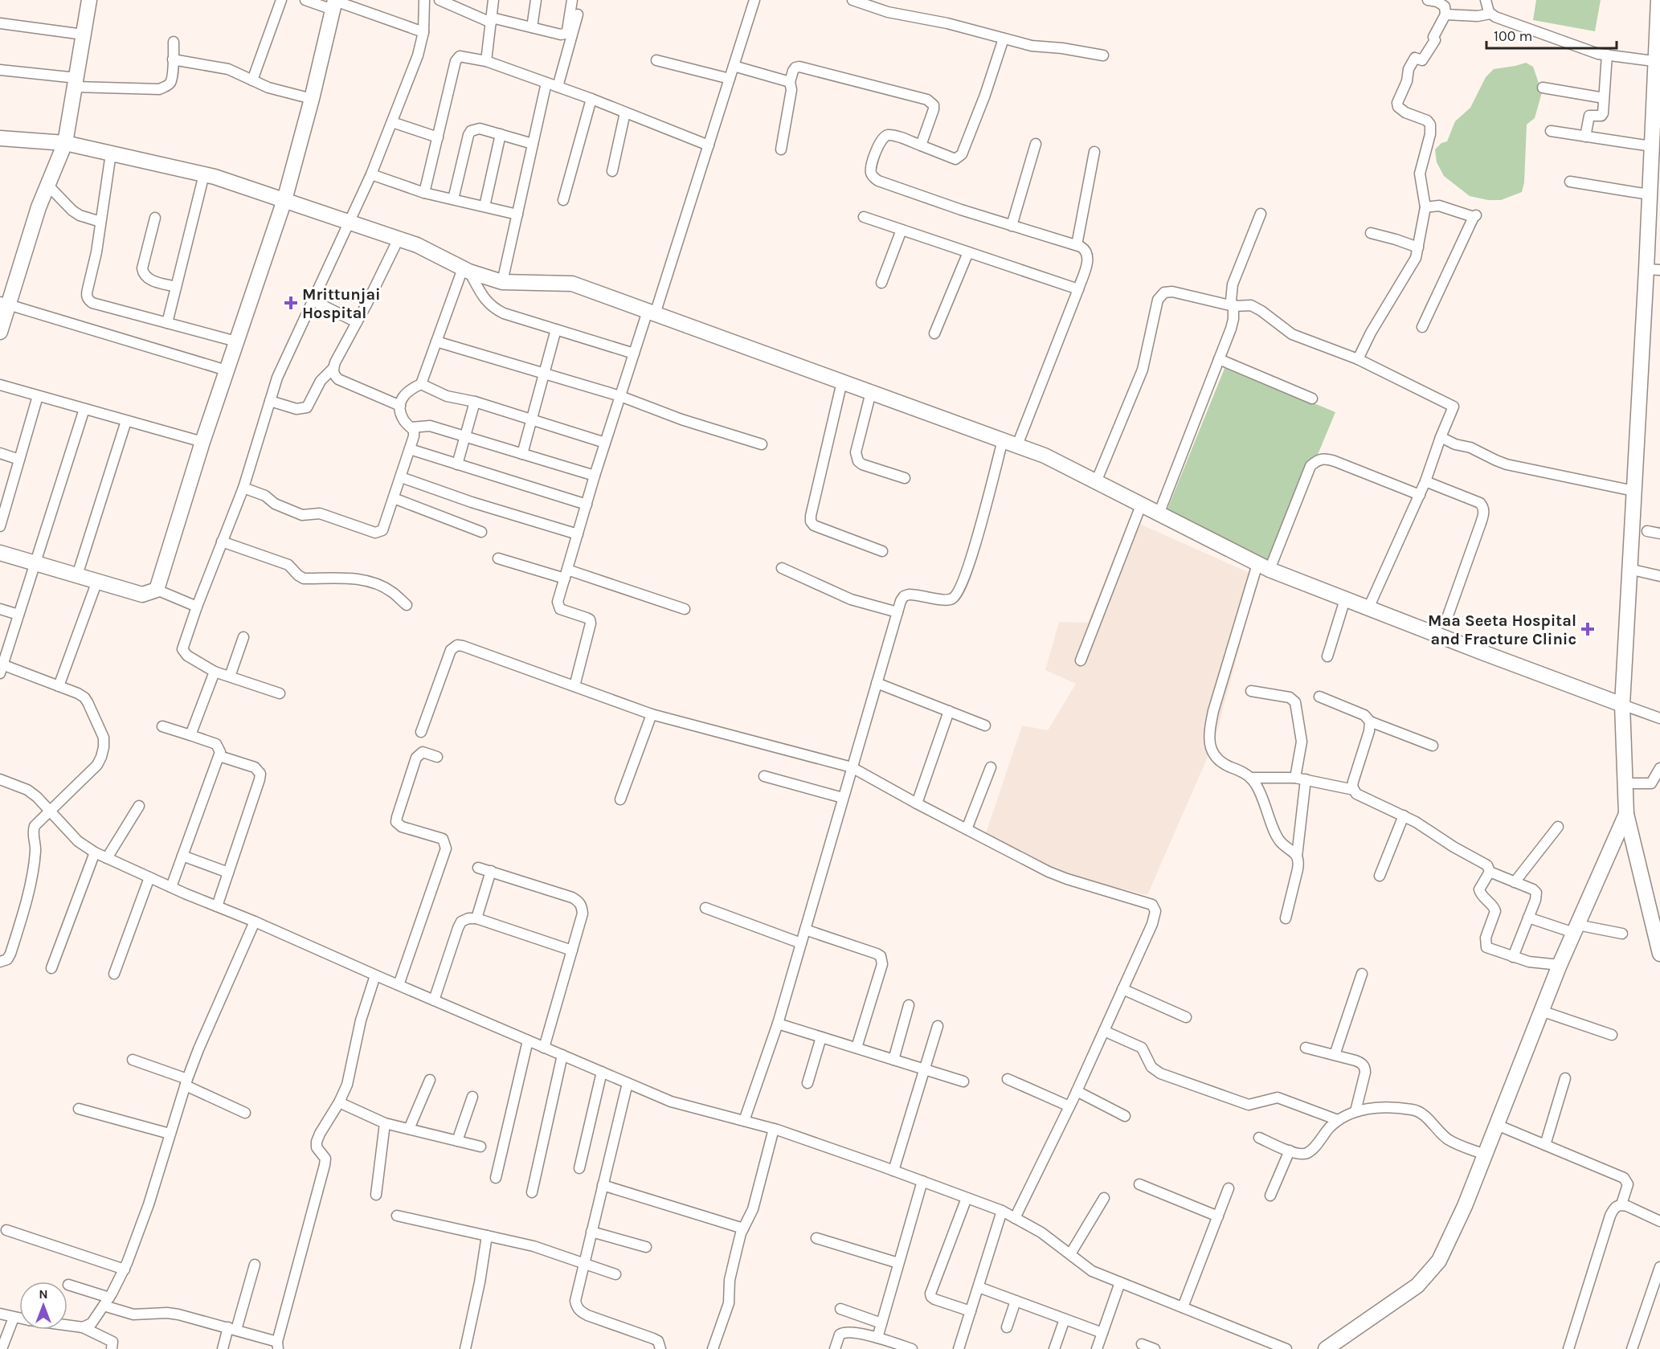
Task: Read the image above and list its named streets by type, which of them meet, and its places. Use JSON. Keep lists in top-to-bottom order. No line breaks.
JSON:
{"places":{"health":["Mrittunjai Hospital","Maa Seeta Hospital and Fracture Clinic"]},"scale_bar":"100 m","north":"top"}
